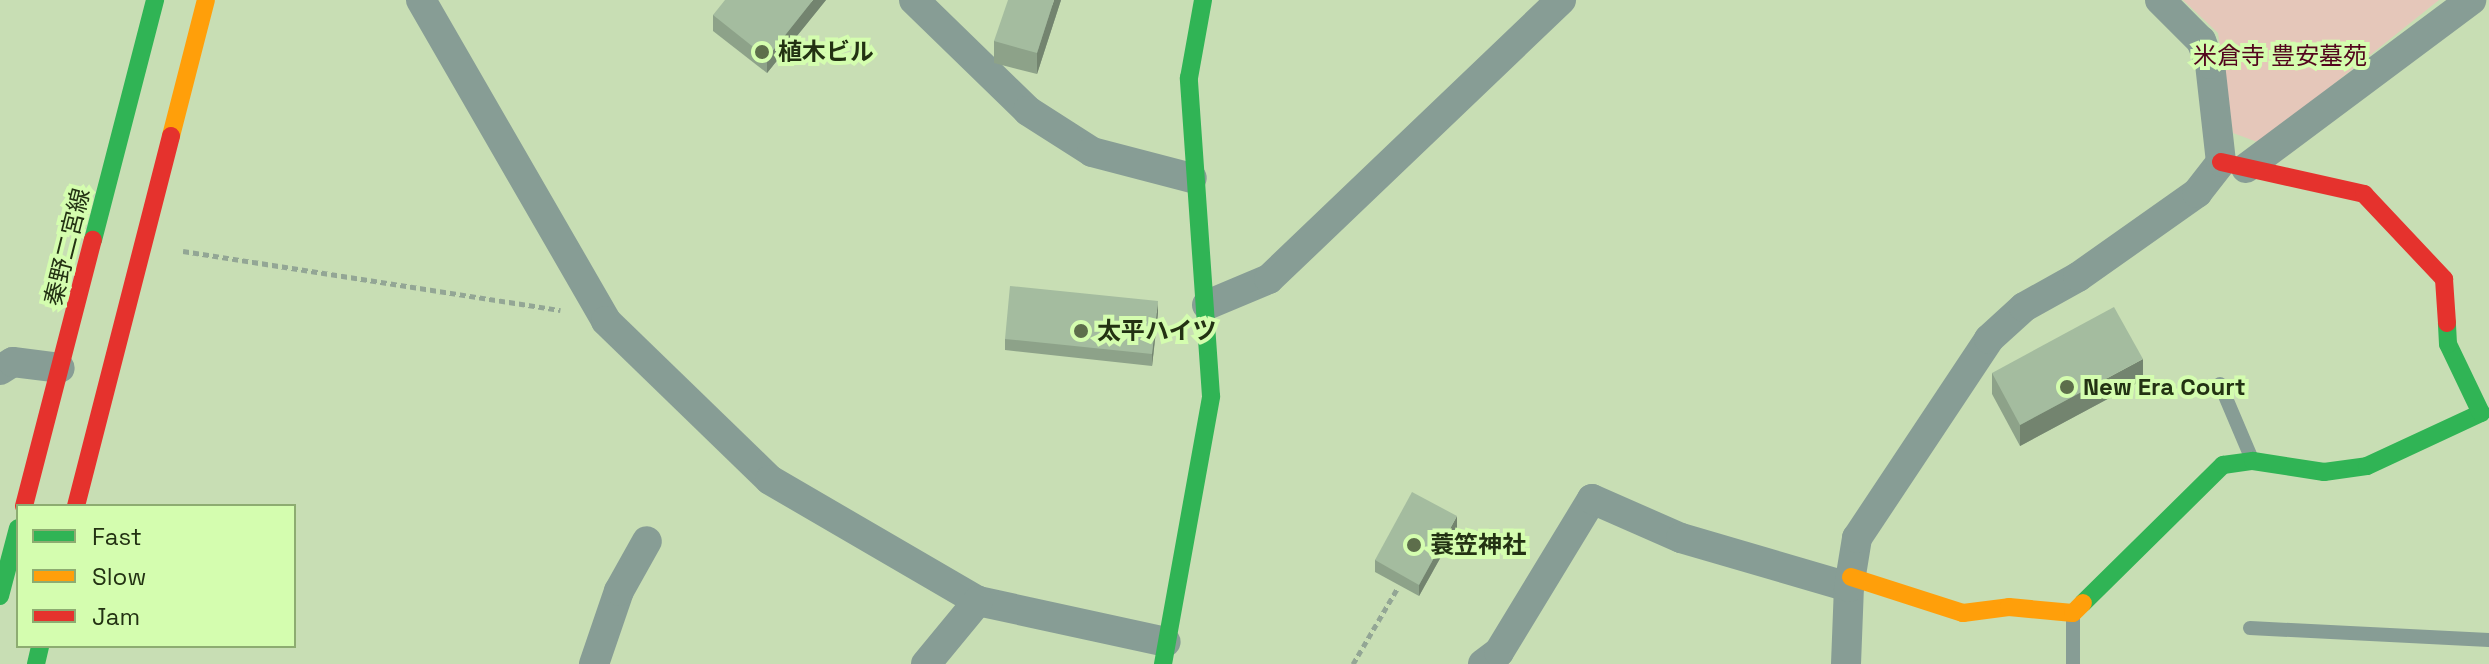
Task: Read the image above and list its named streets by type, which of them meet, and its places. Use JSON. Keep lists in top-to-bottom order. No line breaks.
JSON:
{"streets":{"street":["秦野二宮線"]},"parks":["米倉寺 豊安墓苑"],"places":["植木ビル","太平ハイツ","New Era Court","蓑笠神社"],"legend":["Fast","Slow","Jam"]}
